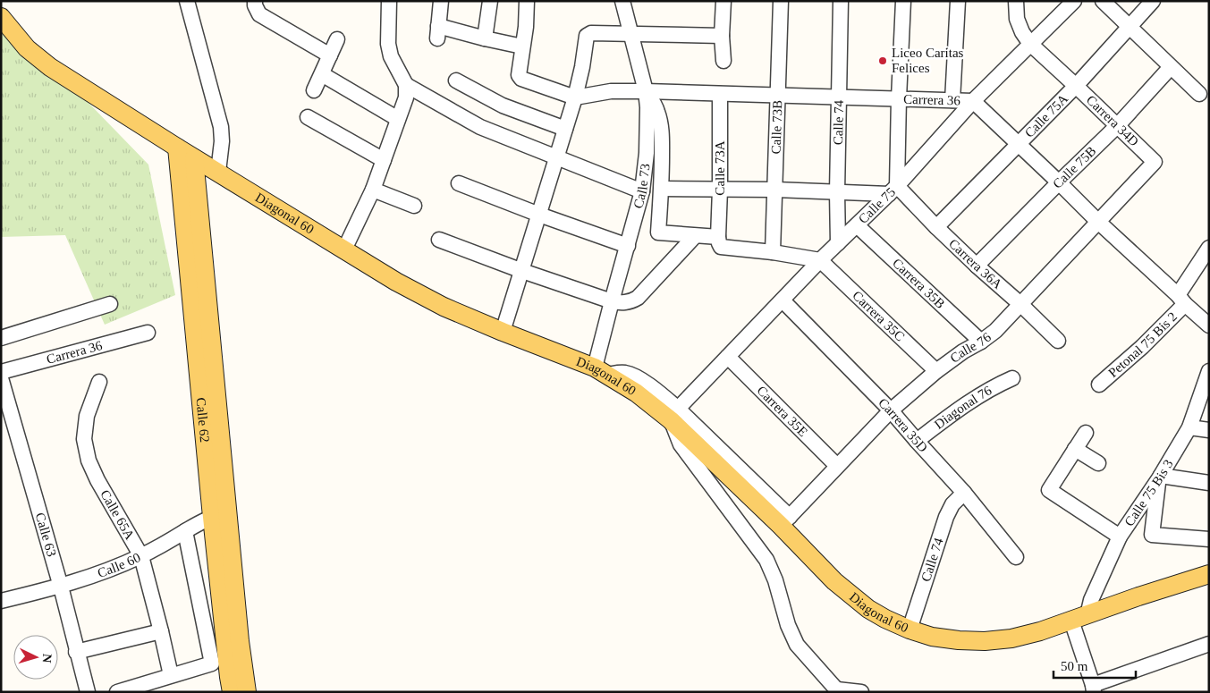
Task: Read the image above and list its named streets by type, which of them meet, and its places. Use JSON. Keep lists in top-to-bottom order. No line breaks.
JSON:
{"streets":{"main road":["Diagonal 60","Calle 62"],"street":["Carrera 36","Calle 75A","Carrera 34D","Calle 74","Calle 73B","Calle 75B","Calle 73A","Calle 73","Calle 75","Carrera 36A","Carrera 35B","Carrera 35C","Petonal 75 Bis 2","Calle 76","Diagonal 76","Carrera 35E","Carrera 35D","Calle 75 Bis 3","Calle 65A","Calle 63","Calle 60"]},"crossings":[["Carrera 36","Calle 75A"],["Carrera 36","Calle 74"],["Carrera 36","Calle 73B"],["Carrera 36","Calle 75B"],["Carrera 36","Calle 73A"],["Carrera 36","Calle 73"],["Carrera 36","Calle 75"],["Carrera 36","Petonal 75 Bis 2"],["Carrera 36","Calle 76"],["Calle 75A","Carrera 34D"],["Calle 75A","Carrera 36A"],["Carrera 34D","Calle 75B"],["Carrera 34D","Calle 75"],["Carrera 34D","Calle 76"],["Calle 74","Calle 75"],["Calle 74","Diagonal 60"],["Calle 74","Carrera 35D"],["Calle 75B","Carrera 36A"],["Calle 73","Diagonal 60"],["Calle 75","Diagonal 60"],["Calle 75","Carrera 36A"],["Calle 75","Carrera 35B"],["Calle 75","Carrera 35C"],["Calle 75","Carrera 35E"],["Calle 75","Carrera 35D"],["Diagonal 60","Calle 76"],["Diagonal 60","Calle 62"],["Diagonal 60","Calle 75 Bis 3"],["Carrera 36A","Calle 76"],["Carrera 35B","Calle 76"],["Carrera 35C","Calle 76"],["Calle 76","Carrera 35E"],["Calle 76","Carrera 35D"],["Diagonal 76","Carrera 35D"],["Calle 62","Calle 60"],["Calle 65A","Calle 60"],["Calle 63","Calle 60"]],"places":["Liceo Caritas Felices"],"scale_bar":"50 m","north":"right"}
